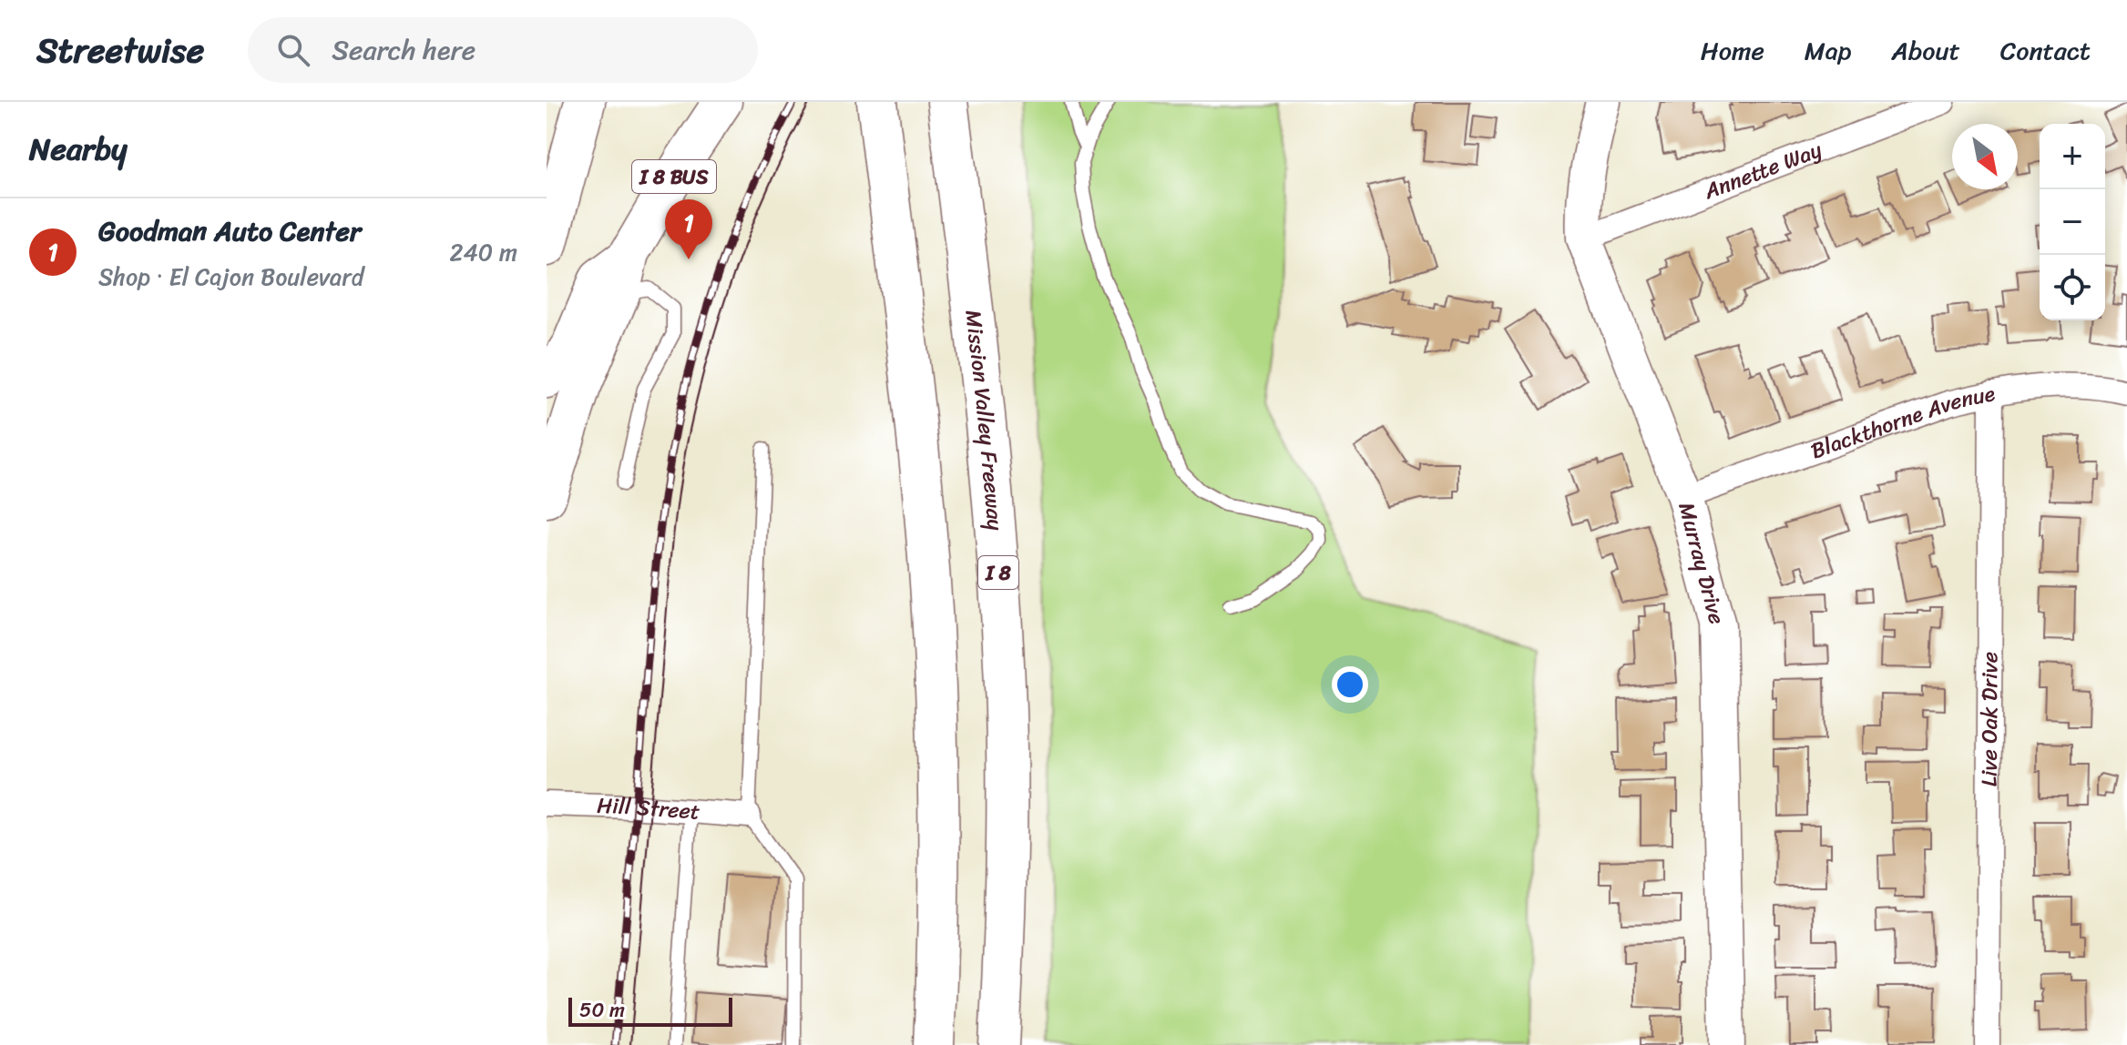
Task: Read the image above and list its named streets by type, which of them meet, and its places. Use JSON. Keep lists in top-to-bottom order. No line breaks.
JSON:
{"streets":{"highway":["Mission Valley Freeway","I 8"],"main road":["I 8 BUS"],"street":["Annette Way","Blackthorne Avenue","Murray Drive","Live Oak Drive","Hill Street"]},"crossings":[["Annette Way","Murray Drive"],["Blackthorne Avenue","Murray Drive"],["Blackthorne Avenue","Live Oak Drive"]],"scale_bar":"50 m","north":"bottom right","page":{"header":"Streetwise","search":"Search here","nav":["Home","Map","About","Contact"],"heading":"Nearby","map_buttons":["+","−"],"list":[{"mark":"1","name":"Goodman Auto Center","note":"Shop · El Cajon Boulevard","value":"240 m"}],"pins":"1","scale":"50 m"}}
